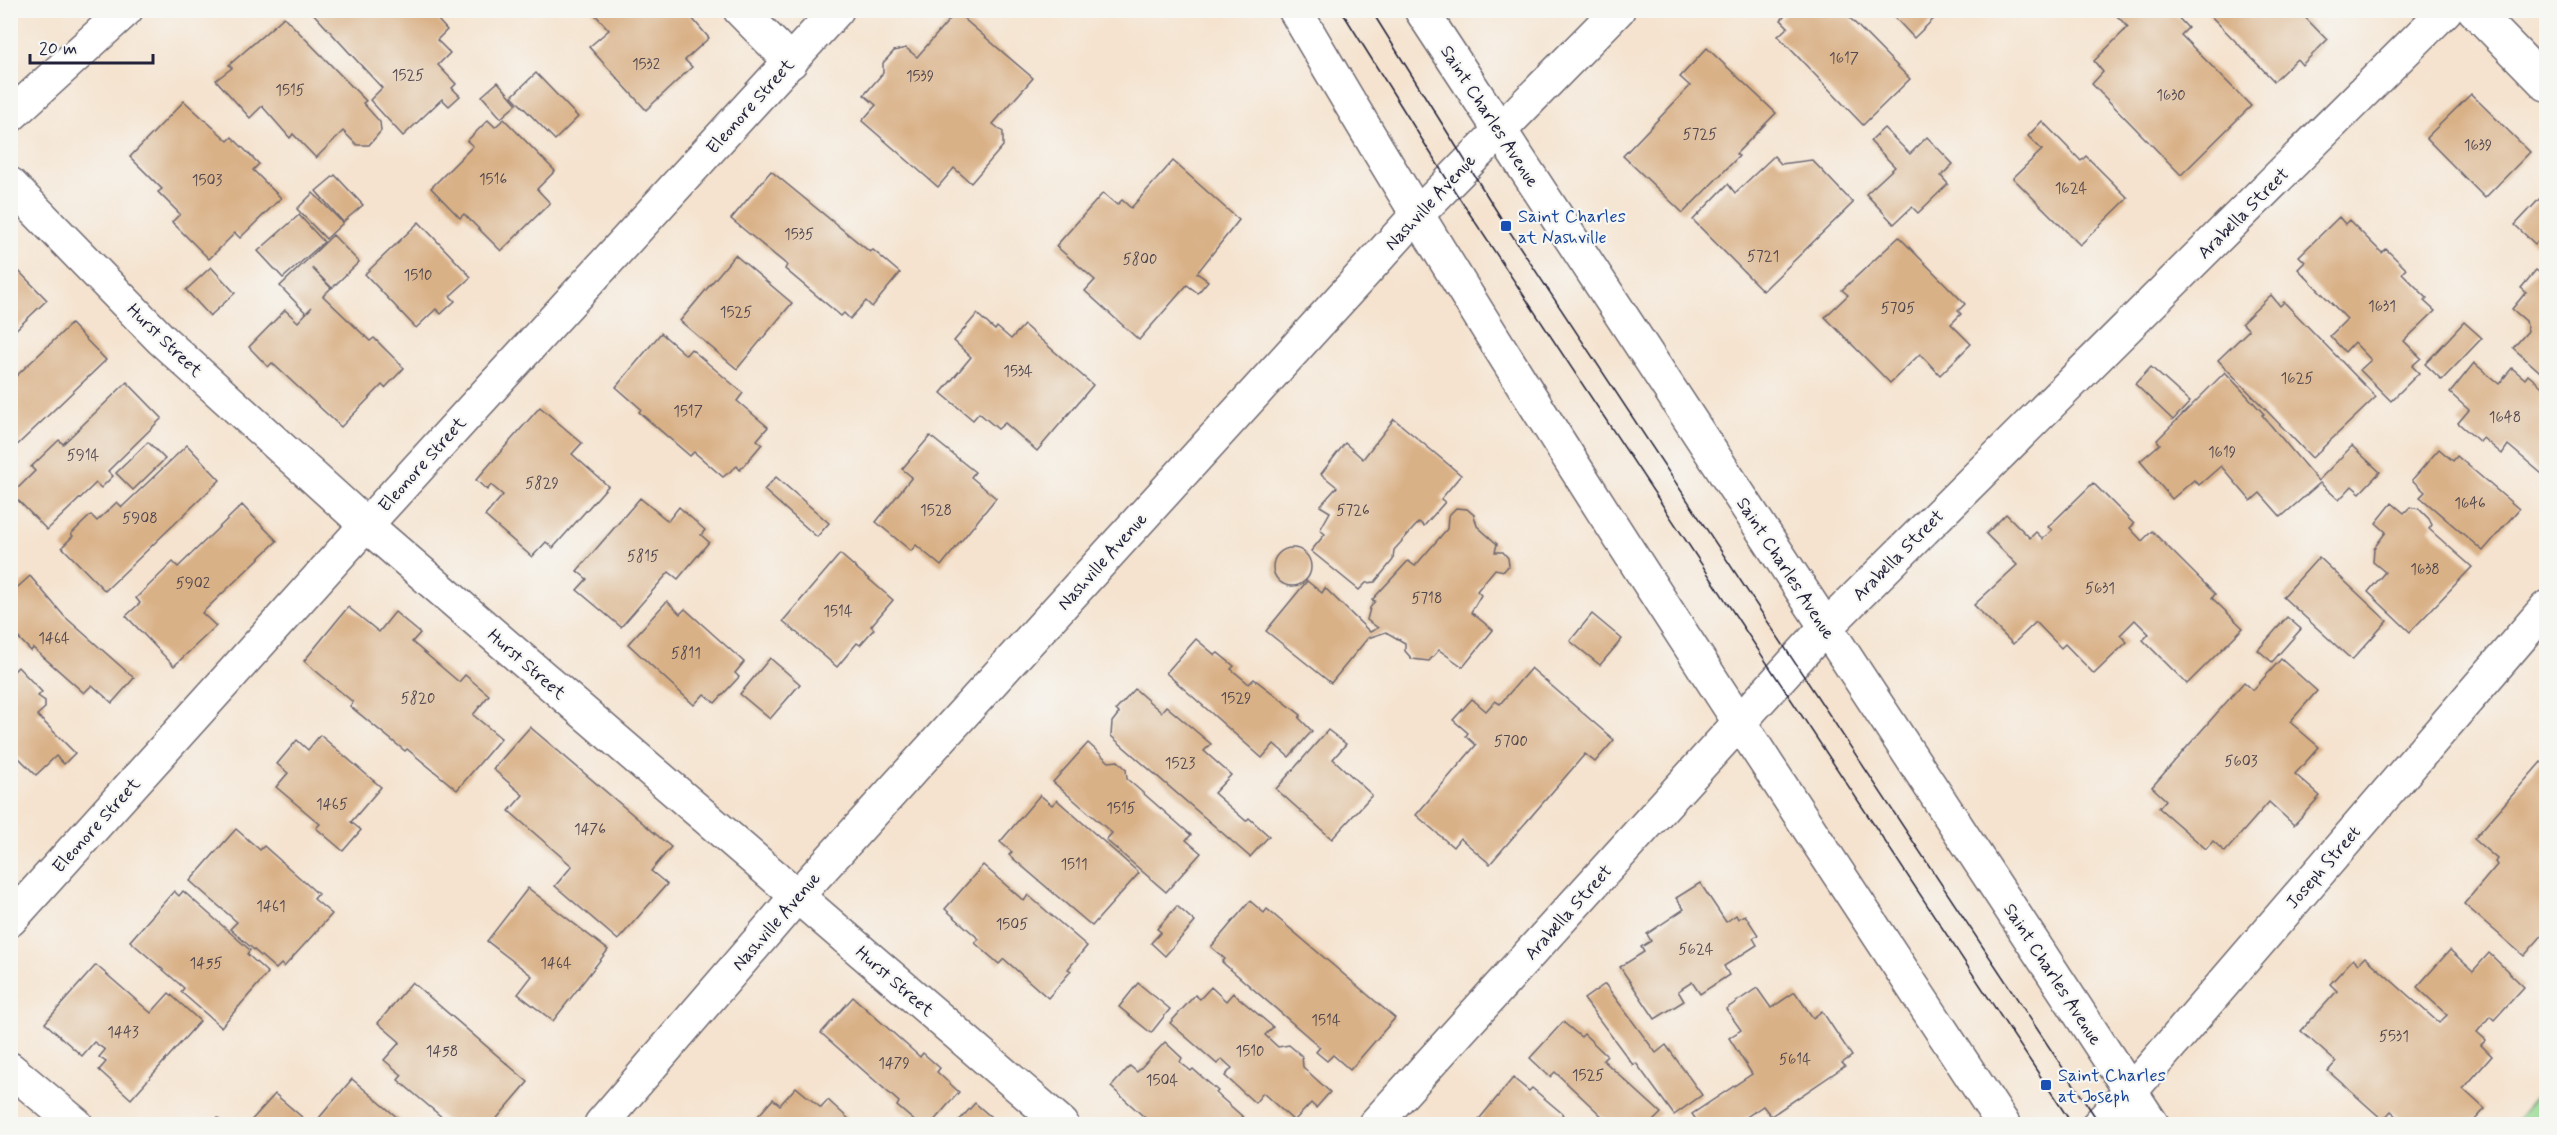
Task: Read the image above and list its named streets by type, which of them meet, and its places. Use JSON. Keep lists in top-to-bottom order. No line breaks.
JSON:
{"streets":{"street":["Eleonore Street","Saint Charles Avenue","Nashville Avenue","Arabella Street","Hurst Street","Joseph Street"]},"crossings":[["Eleonore Street","Hurst Street"],["Saint Charles Avenue","Nashville Avenue"],["Saint Charles Avenue","Arabella Street"],["Saint Charles Avenue","Joseph Street"],["Nashville Avenue","Hurst Street"]],"places":{"transit":["Saint Charles at Nashville","Saint Charles at Joseph"]},"house_numbers":["1617","1532","1525","1539","1515","1630","5725","1639","1516","1503","1624","1535","5721","5800","1510","1631","5705","1525","1534","1625","1517","1648","1619","5914","5829","1646","1528","5726","5908","5815","1638","5902","5631","5718","1514","1464","5811","5820","1529","5700","5603","1523","1465","1515","1476","1511","1461","1505","5624","1455","1464","1514","1443","5531","1458","1510","5614","1479","1525","1504"],"scale_bar":"20 m"}
